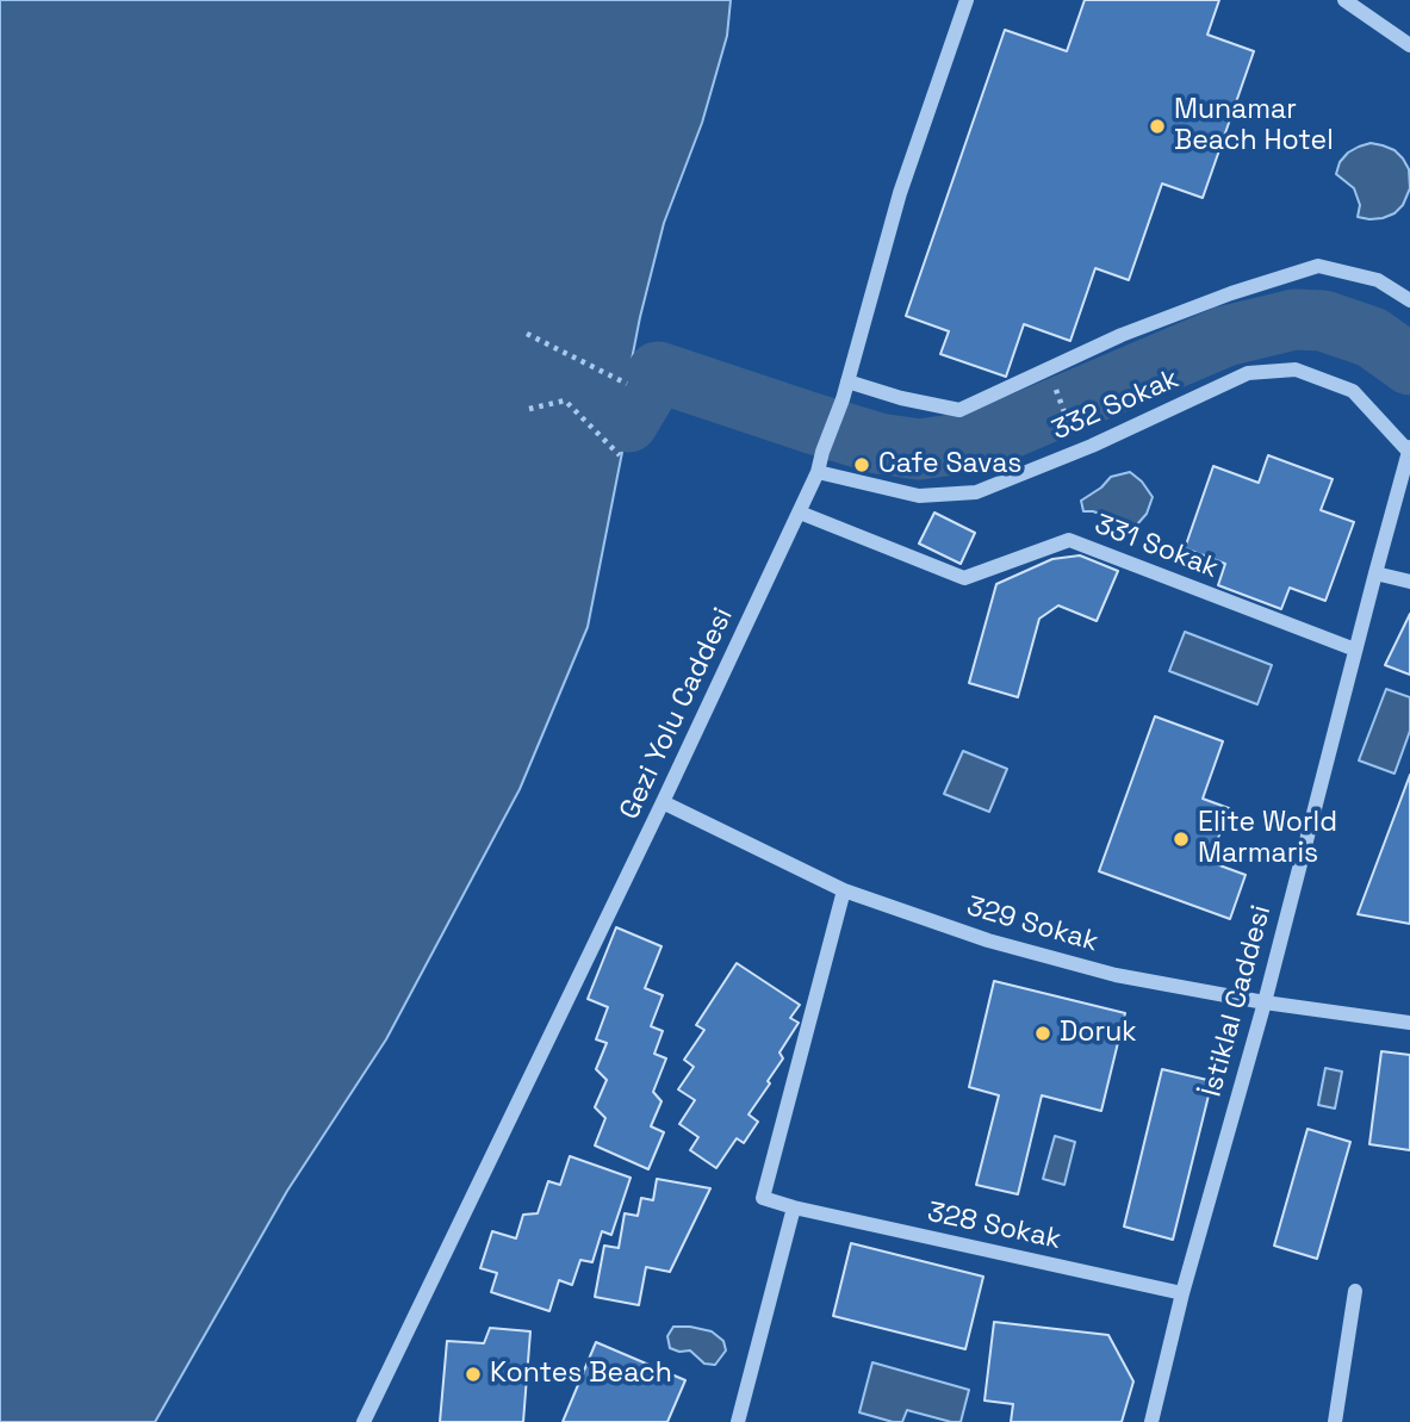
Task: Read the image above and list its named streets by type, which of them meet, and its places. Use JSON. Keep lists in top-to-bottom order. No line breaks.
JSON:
{"streets":{"street":["332 Sokak","331 Sokak","Gezi Yolu Caddesi","329 Sokak","İstiklal Caddesi","328 Sokak"]},"crossings":[["332 Sokak","Gezi Yolu Caddesi"],["332 Sokak","İstiklal Caddesi"],["331 Sokak","Gezi Yolu Caddesi"],["331 Sokak","İstiklal Caddesi"],["Gezi Yolu Caddesi","329 Sokak"],["329 Sokak","İstiklal Caddesi"],["329 Sokak","328 Sokak"],["İstiklal Caddesi","328 Sokak"]],"places":["Munamar Beach Hotel","Cafe Savas","Elite World Marmaris","Doruk","Kontes Beach"]}
